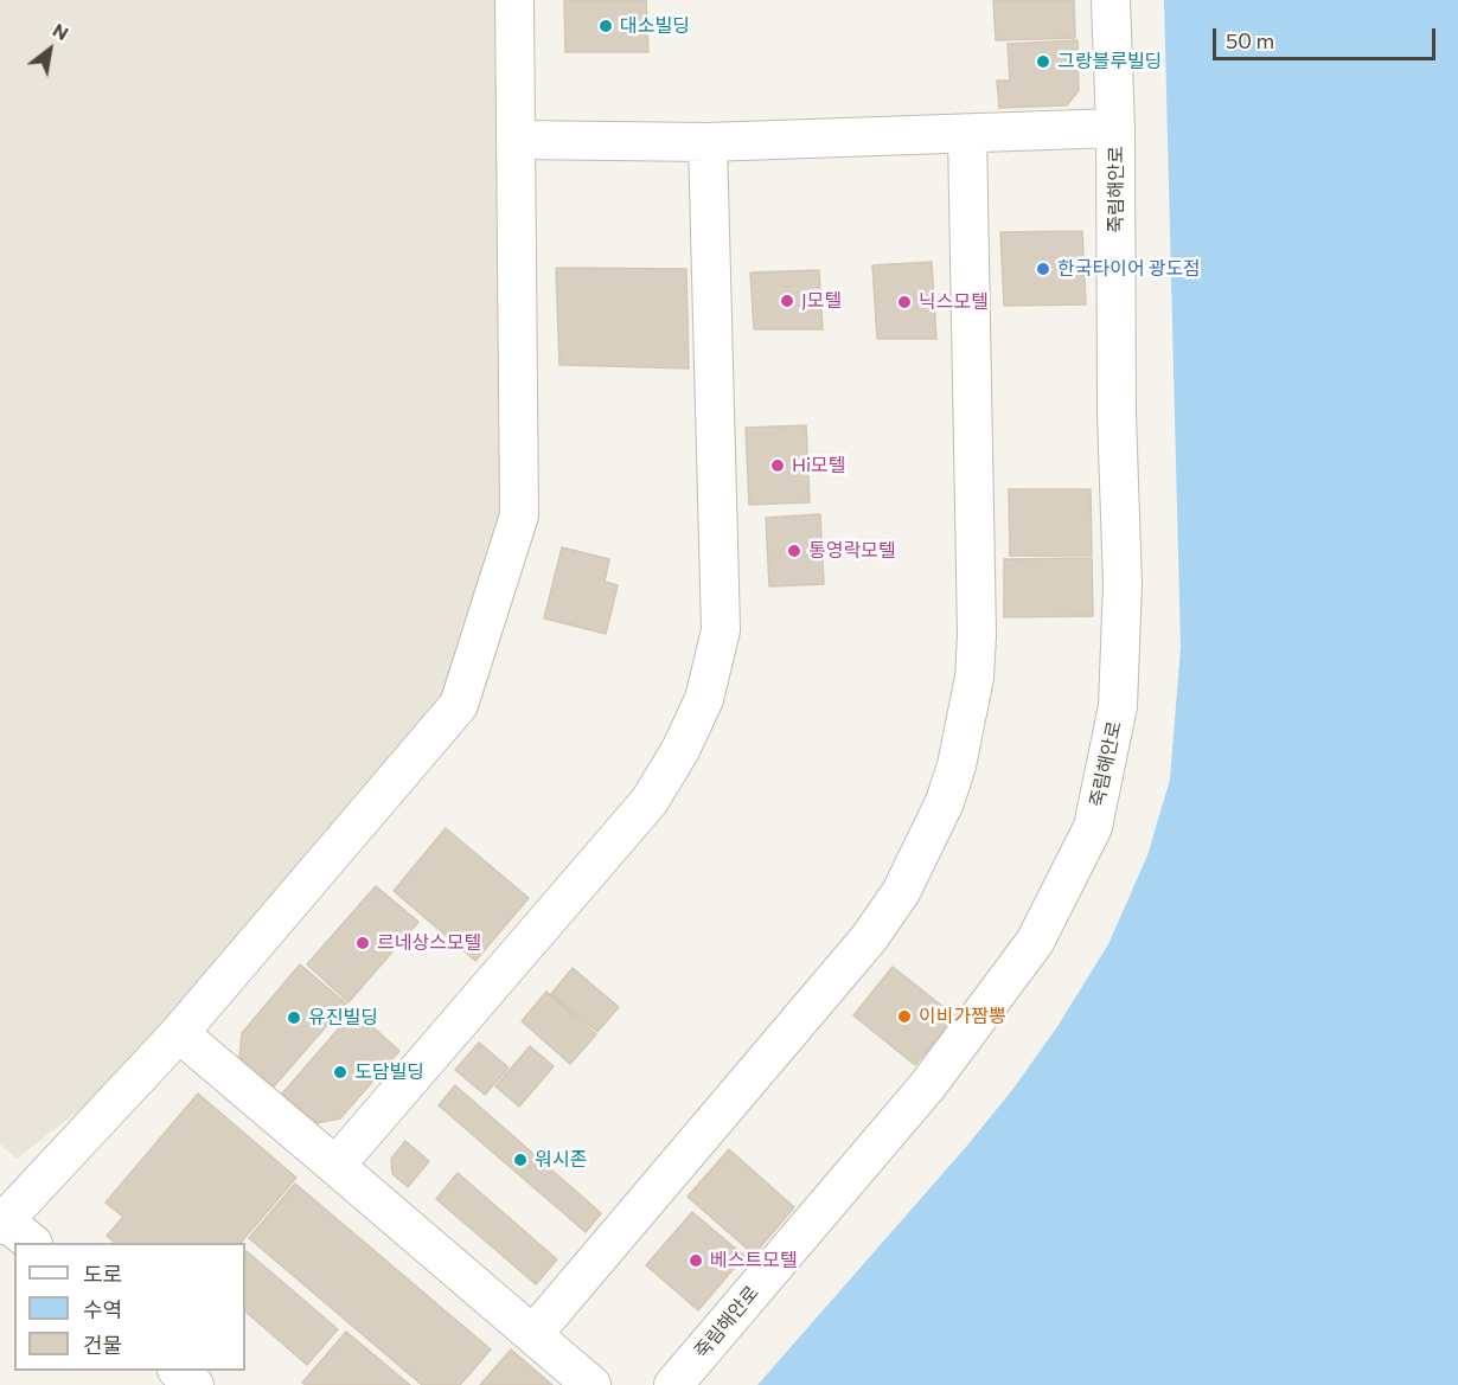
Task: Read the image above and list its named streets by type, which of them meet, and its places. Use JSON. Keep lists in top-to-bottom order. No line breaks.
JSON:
{"streets":{"street":["죽림해안로"]},"places":["대소빌딩","그랑블루빌딩","한국타이어 광도점","J모텔","닉스모텔","Hi모텔","통영락모텔","르네상스모텔","이비가짬뽕","유진빌딩","도담빌딩","워시존","베스트모텔"],"legend":["도로","수역","건물"],"scale_bar":"50 m","north":"top right"}
